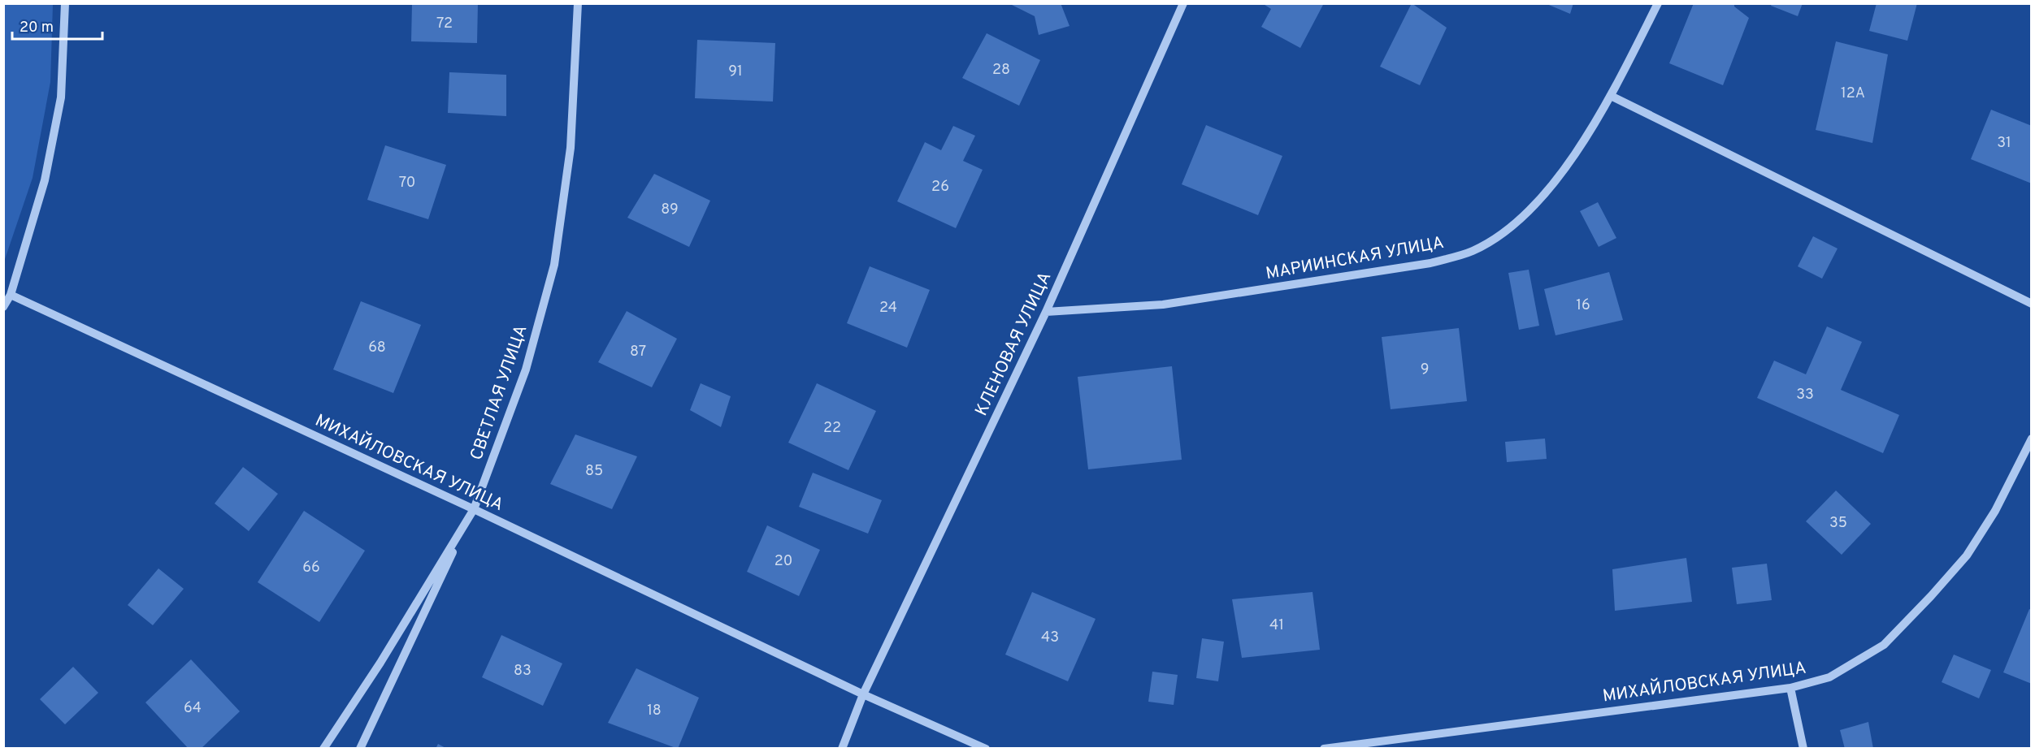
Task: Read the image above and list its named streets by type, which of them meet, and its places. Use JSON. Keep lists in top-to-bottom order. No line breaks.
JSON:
{"streets":{"street":["МАРИИНСКАЯ УЛИЦА","КЛЕНОВАЯ УЛИЦА","СВЕТЛАЯ УЛИЦА","МИХАЙЛОВСКАЯ УЛИЦА"]},"crossings":[["МАРИИНСКАЯ УЛИЦА","КЛЕНОВАЯ УЛИЦА"],["КЛЕНОВАЯ УЛИЦА","МИХАЙЛОВСКАЯ УЛИЦА"],["СВЕТЛАЯ УЛИЦА","МИХАЙЛОВСКАЯ УЛИЦА"]],"house_numbers":["72","28","91","12А","31","70","26","89","16","24","68","87","9","33","22","85","35","20","66","41","43","83","64","18"],"scale_bar":"20 m"}
